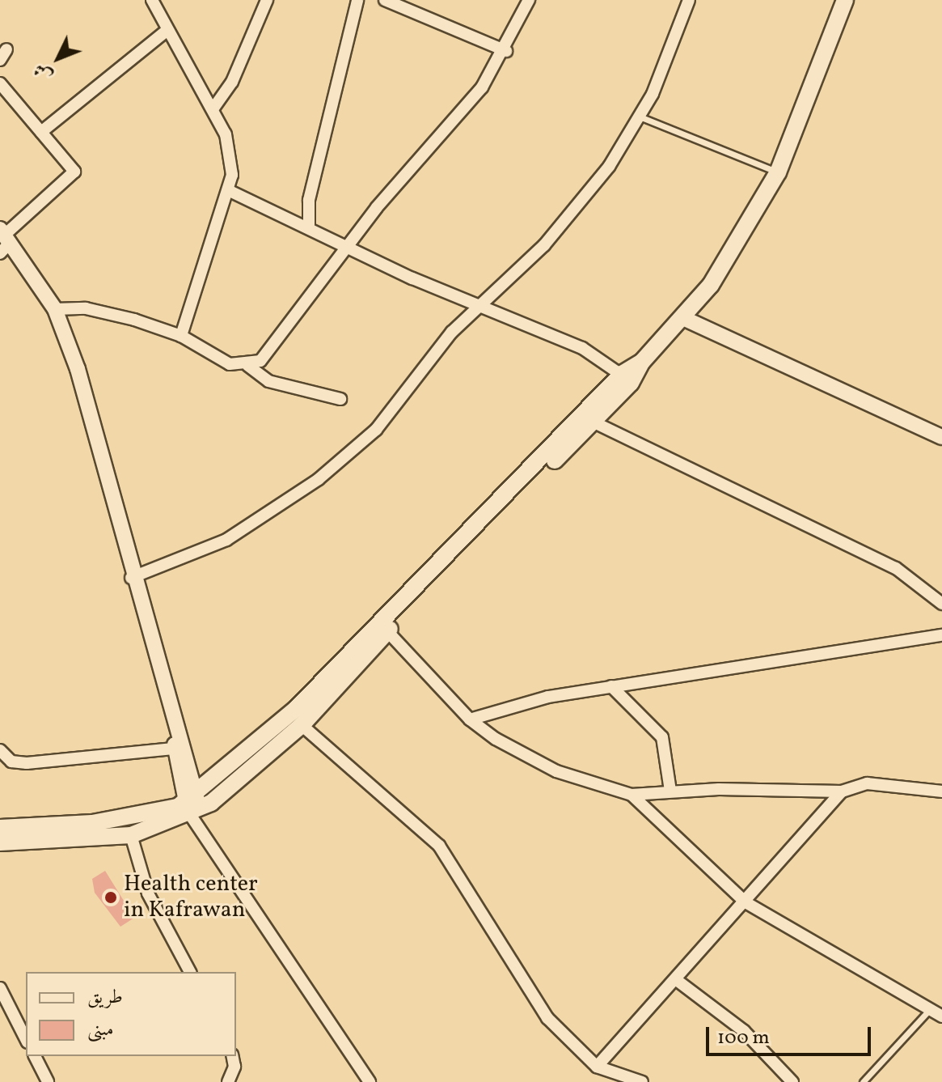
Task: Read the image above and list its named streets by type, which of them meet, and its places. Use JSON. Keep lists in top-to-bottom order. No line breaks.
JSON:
{"places":["Health center in Kafrawan"],"legend":["طريق","مبنى"],"scale_bar":"100 m","north":"bottom left"}
